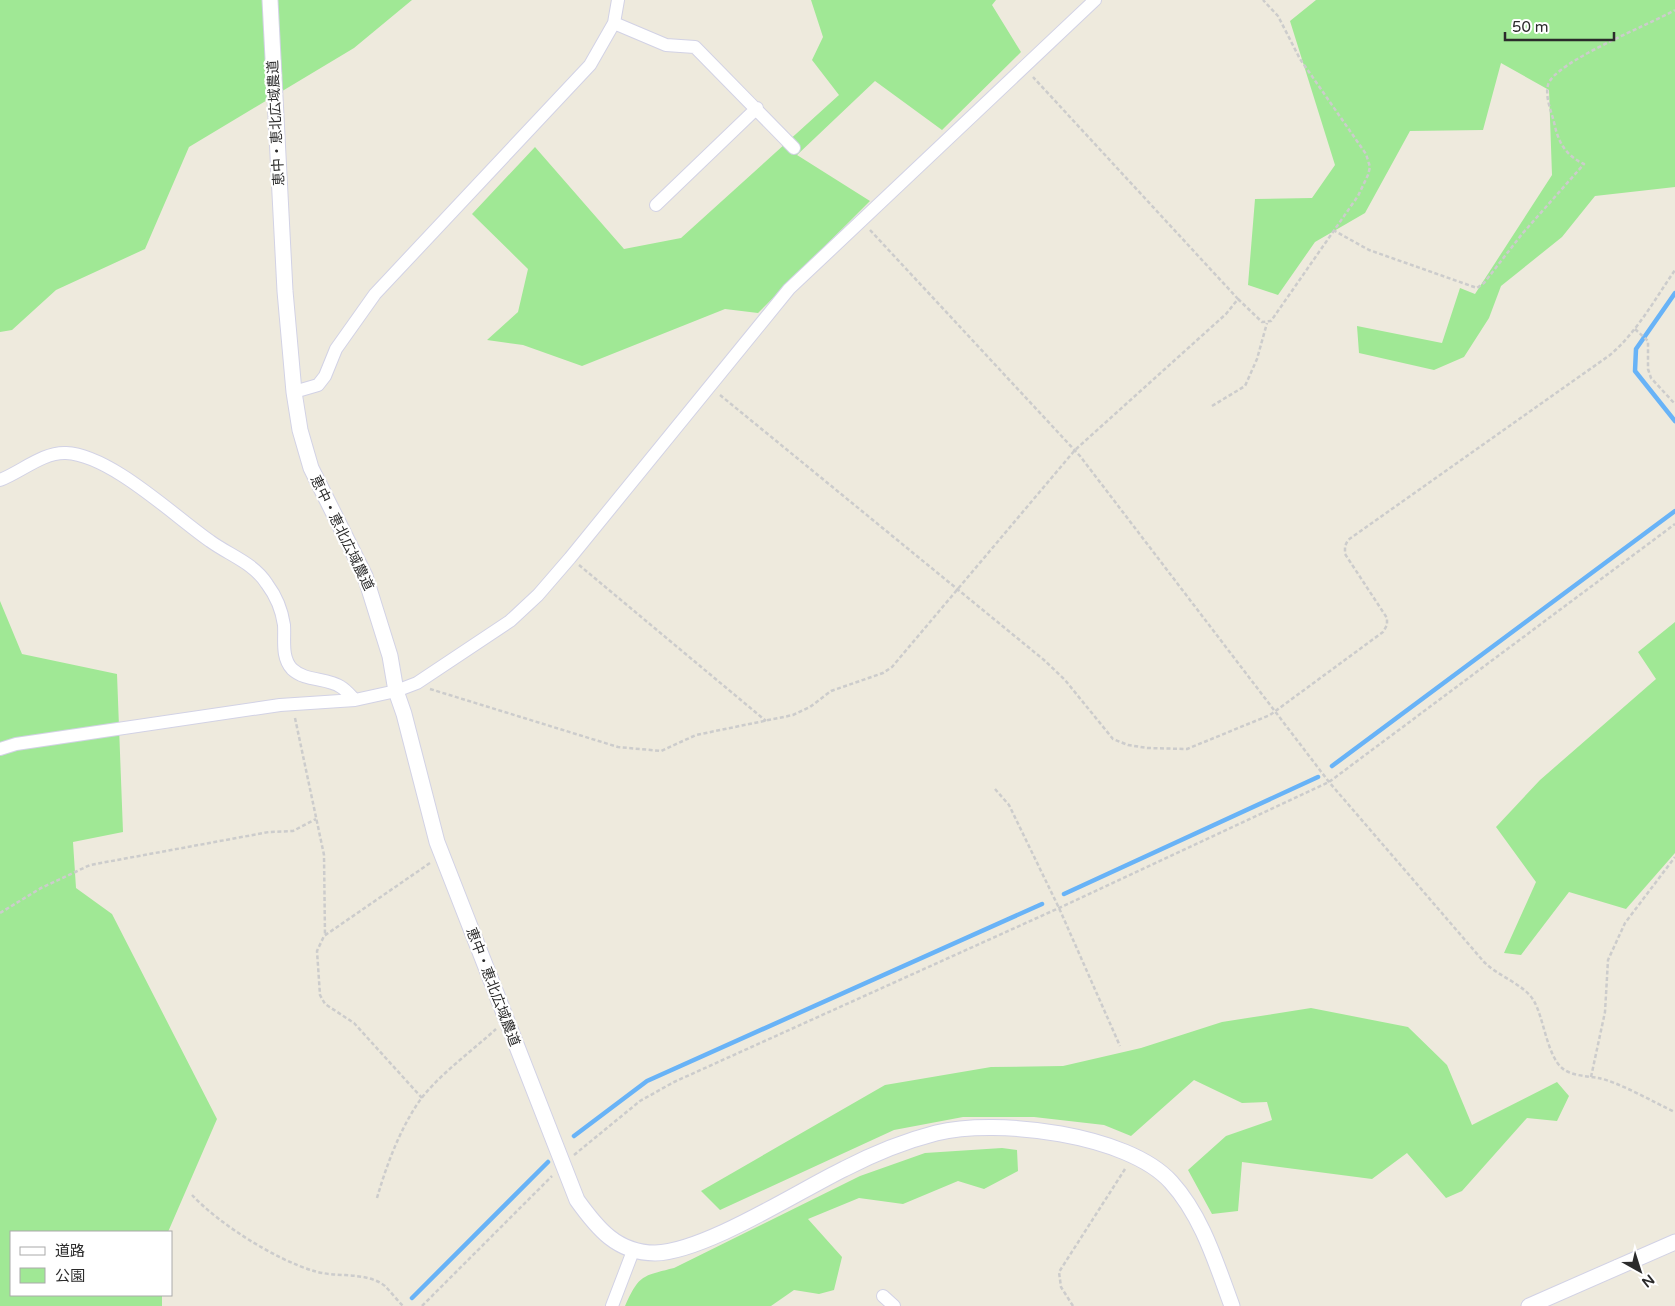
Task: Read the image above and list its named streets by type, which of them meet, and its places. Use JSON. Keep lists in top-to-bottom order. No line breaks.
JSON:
{"streets":{"street":["恵中・恵北広域農道"]},"legend":["道路","公園"],"scale_bar":"50 m","north":"bottom right"}
